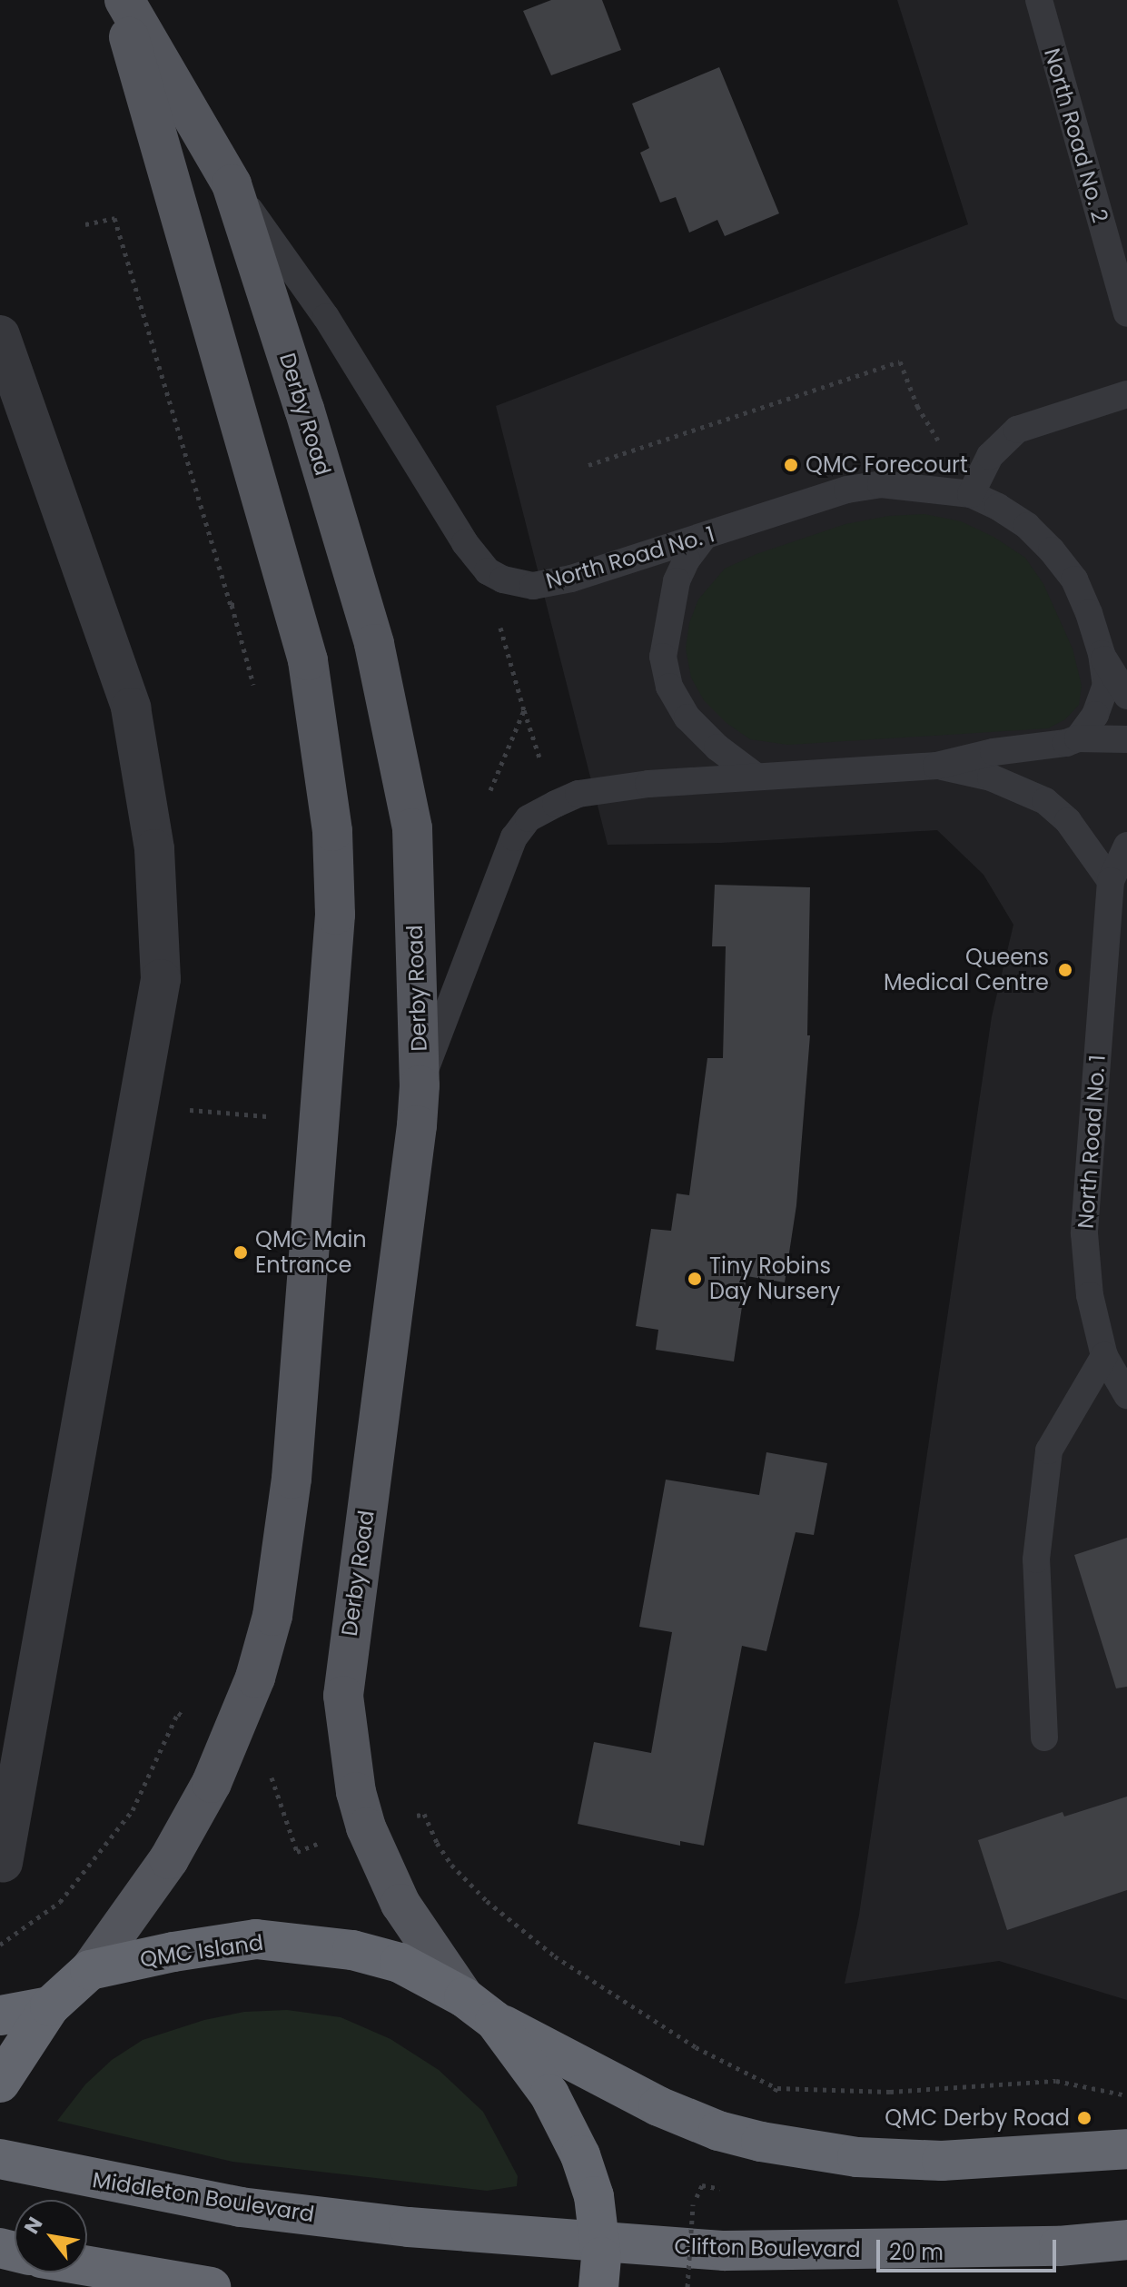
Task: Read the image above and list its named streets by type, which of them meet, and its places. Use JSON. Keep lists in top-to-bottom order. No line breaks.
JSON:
{"streets":{"highway":["QMC Island","Middleton Boulevard","Clifton Boulevard"],"main road":["Derby Road"],"lane":["North Road No. 2","North Road No. 1"]},"crossings":[["Derby Road","North Road No. 1"],["Derby Road","QMC Island"],["Middleton Boulevard","Clifton Boulevard"]],"places":["QMC Forecourt","Queens Medical Centre","QMC Main Entrance","Tiny Robins Day Nursery","QMC Derby Road"],"scale_bar":"20 m","north":"top left"}
